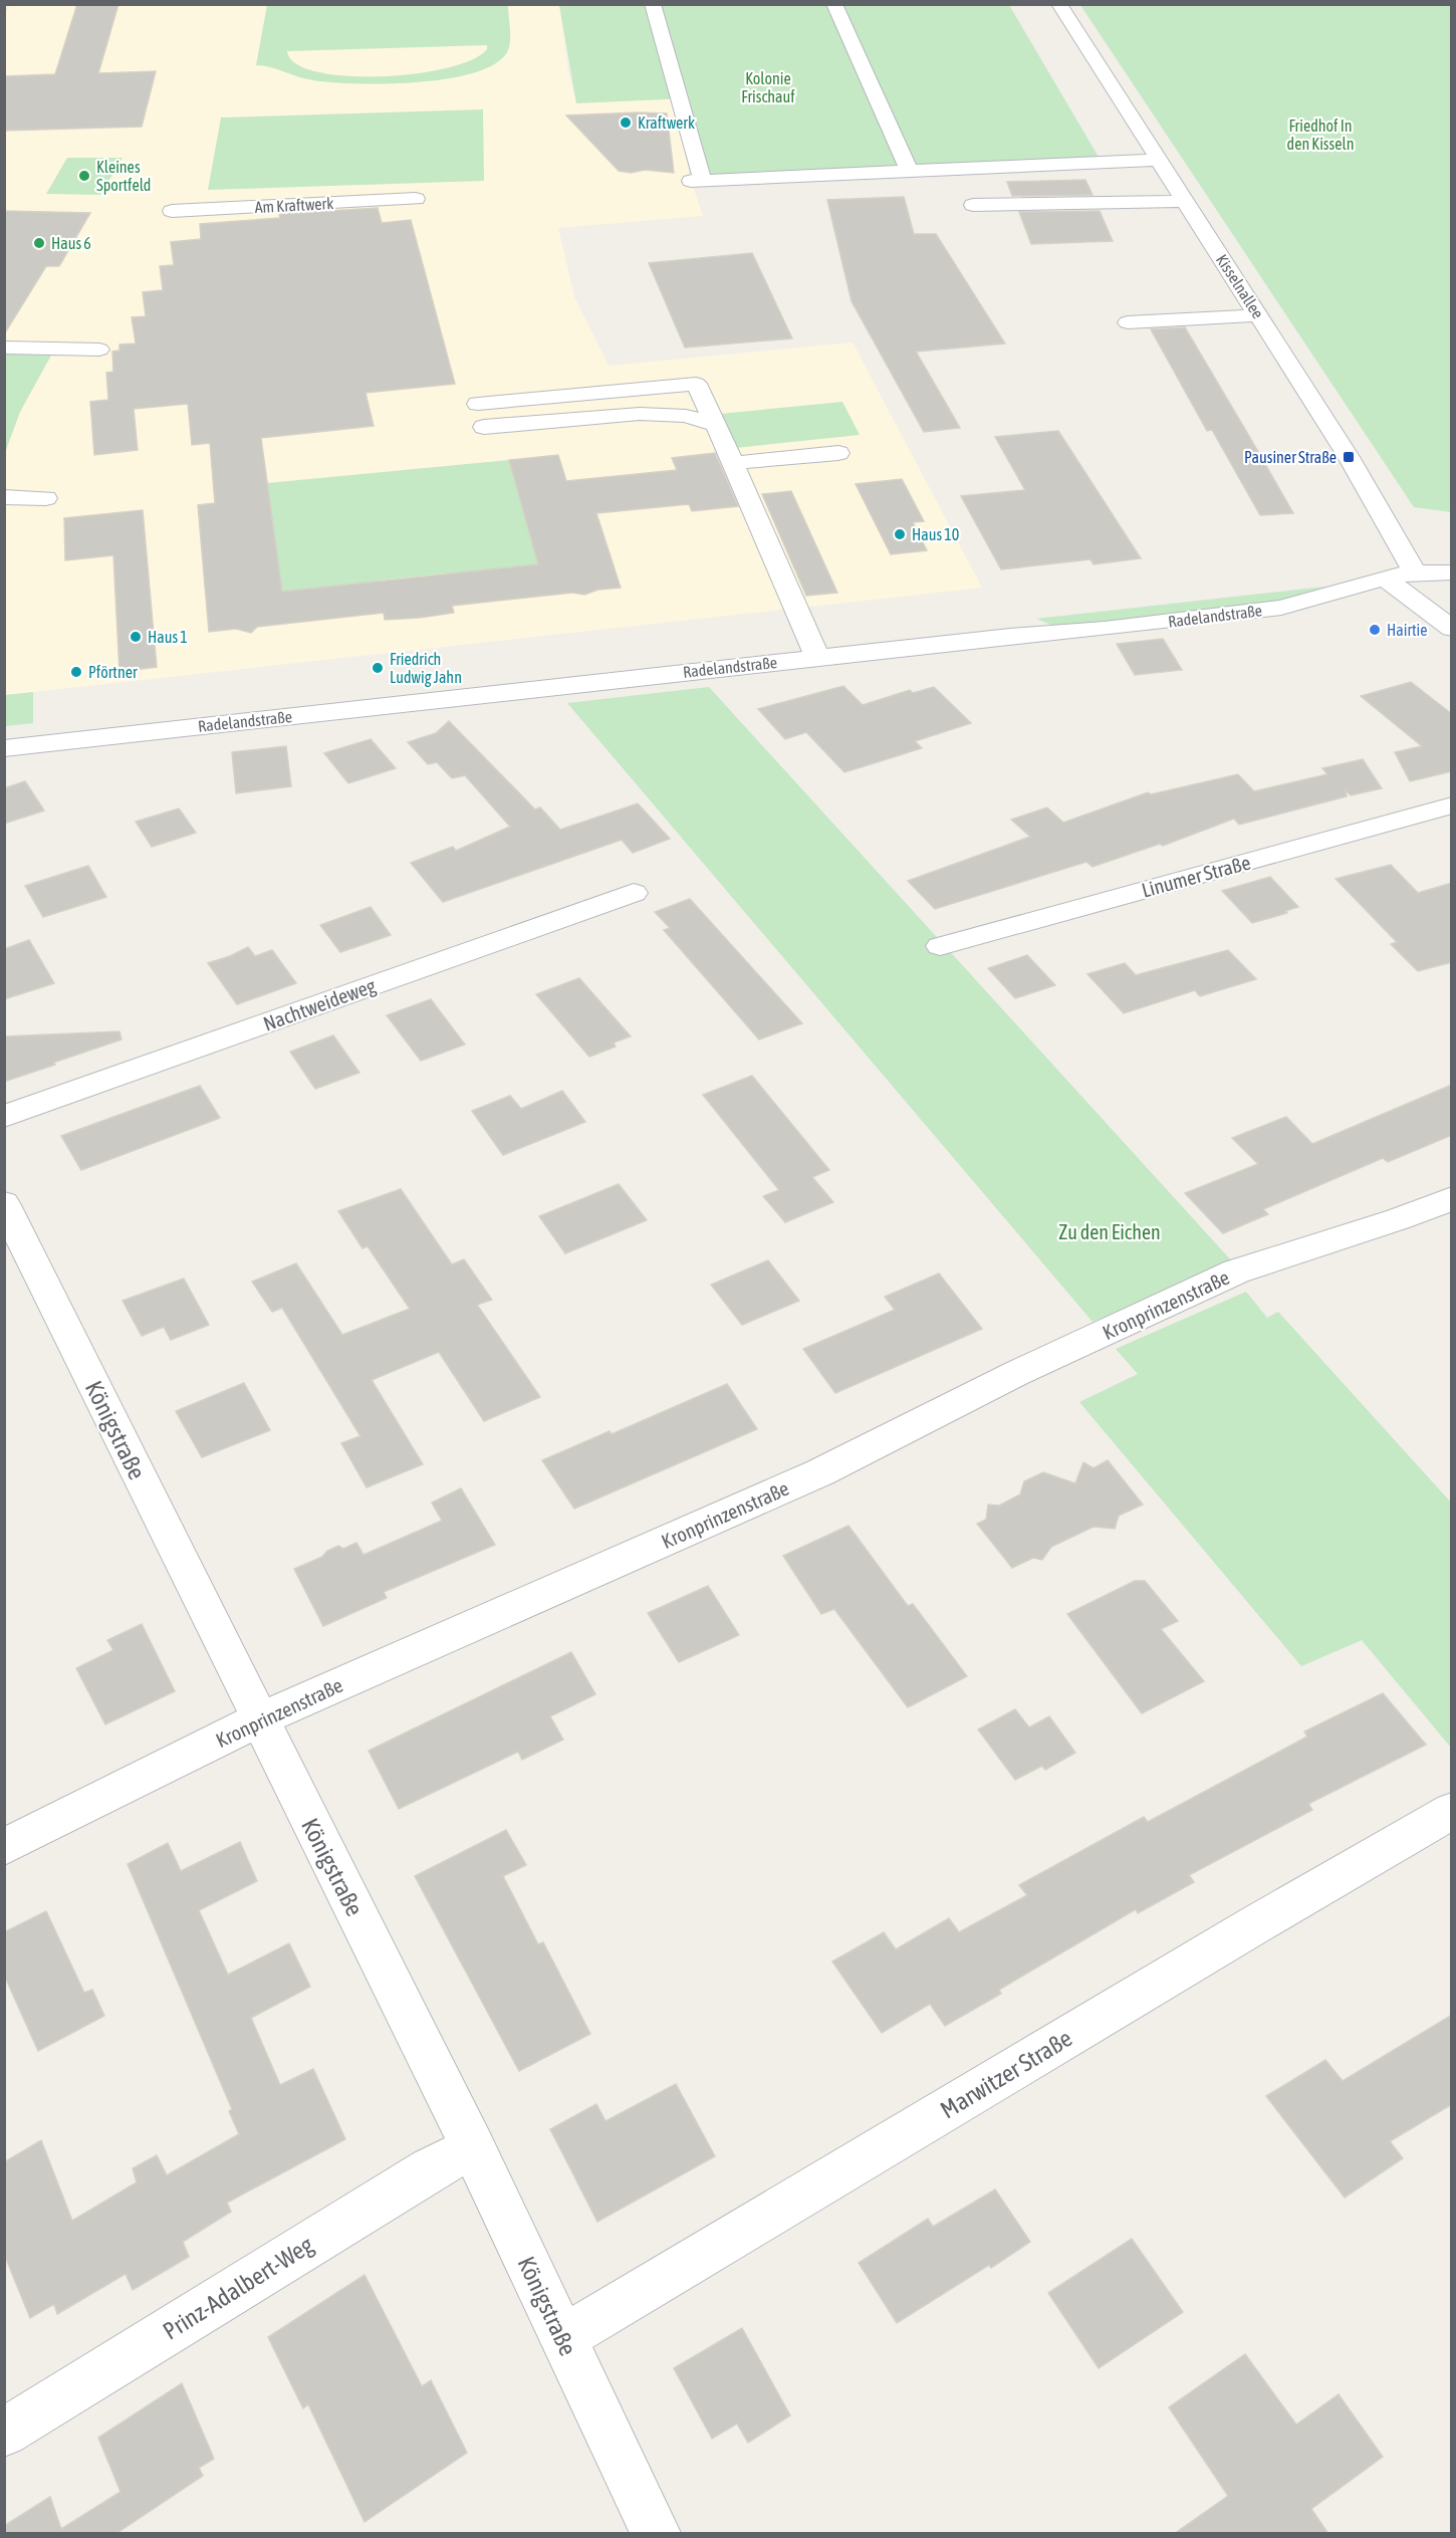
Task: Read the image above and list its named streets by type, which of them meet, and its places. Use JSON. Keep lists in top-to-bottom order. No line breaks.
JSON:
{"streets":{"street":["Am Kraftwerk","Kisselnallee","Radelandstraße","Linumer Straße","Nachtweideweg","Kronprinzenstraße","Königstraße","Marwitzer Straße","Prinz-Adalbert-Weg"]},"crossings":[["Kisselnallee","Radelandstraße"],["Kronprinzenstraße","Königstraße"],["Königstraße","Marwitzer Straße"],["Königstraße","Prinz-Adalbert-Weg"]],"parks":["Kolonie Frischauf","Friedhof In den Kisseln","Zu den Eichen"],"places":{"other":["Kraftwerk","Kleines Sportfeld","Haus 6","Haus 10","Hairtie","Haus 1","Friedrich Ludwig Jahn","Pförtner"],"transit":["Pausiner Straße"]}}
